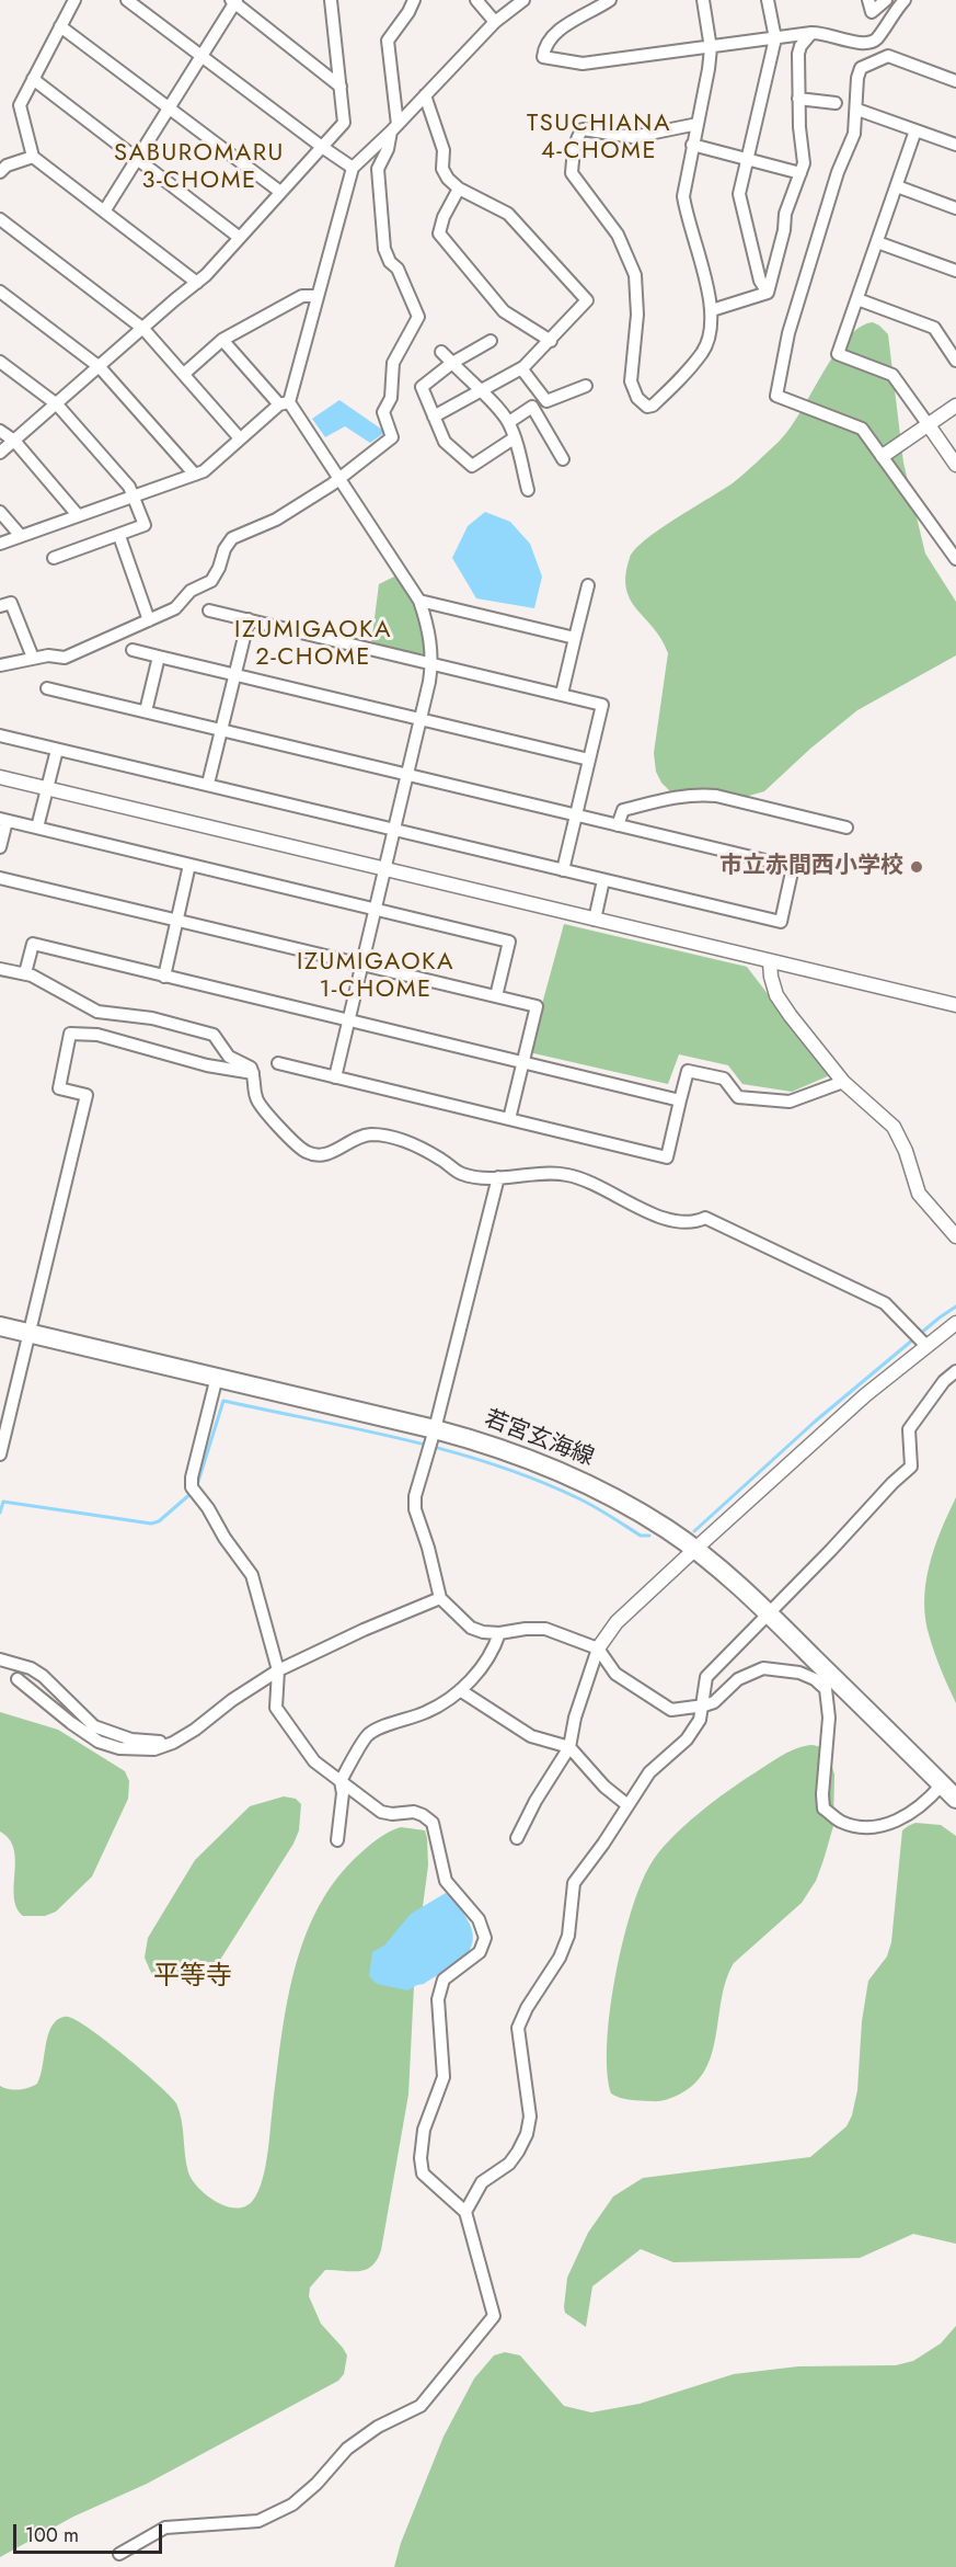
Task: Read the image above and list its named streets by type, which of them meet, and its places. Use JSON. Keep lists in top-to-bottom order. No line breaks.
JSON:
{"streets":{"main road":["若宮玄海線"]},"districts":["TSUCHIANA 4-CHOME","SABUROMARU 3-CHOME","IZUMIGAOKA 2-CHOME","IZUMIGAOKA 1-CHOME","平等寺"],"places":["市立赤間西小学校"],"scale_bar":"100 m"}
